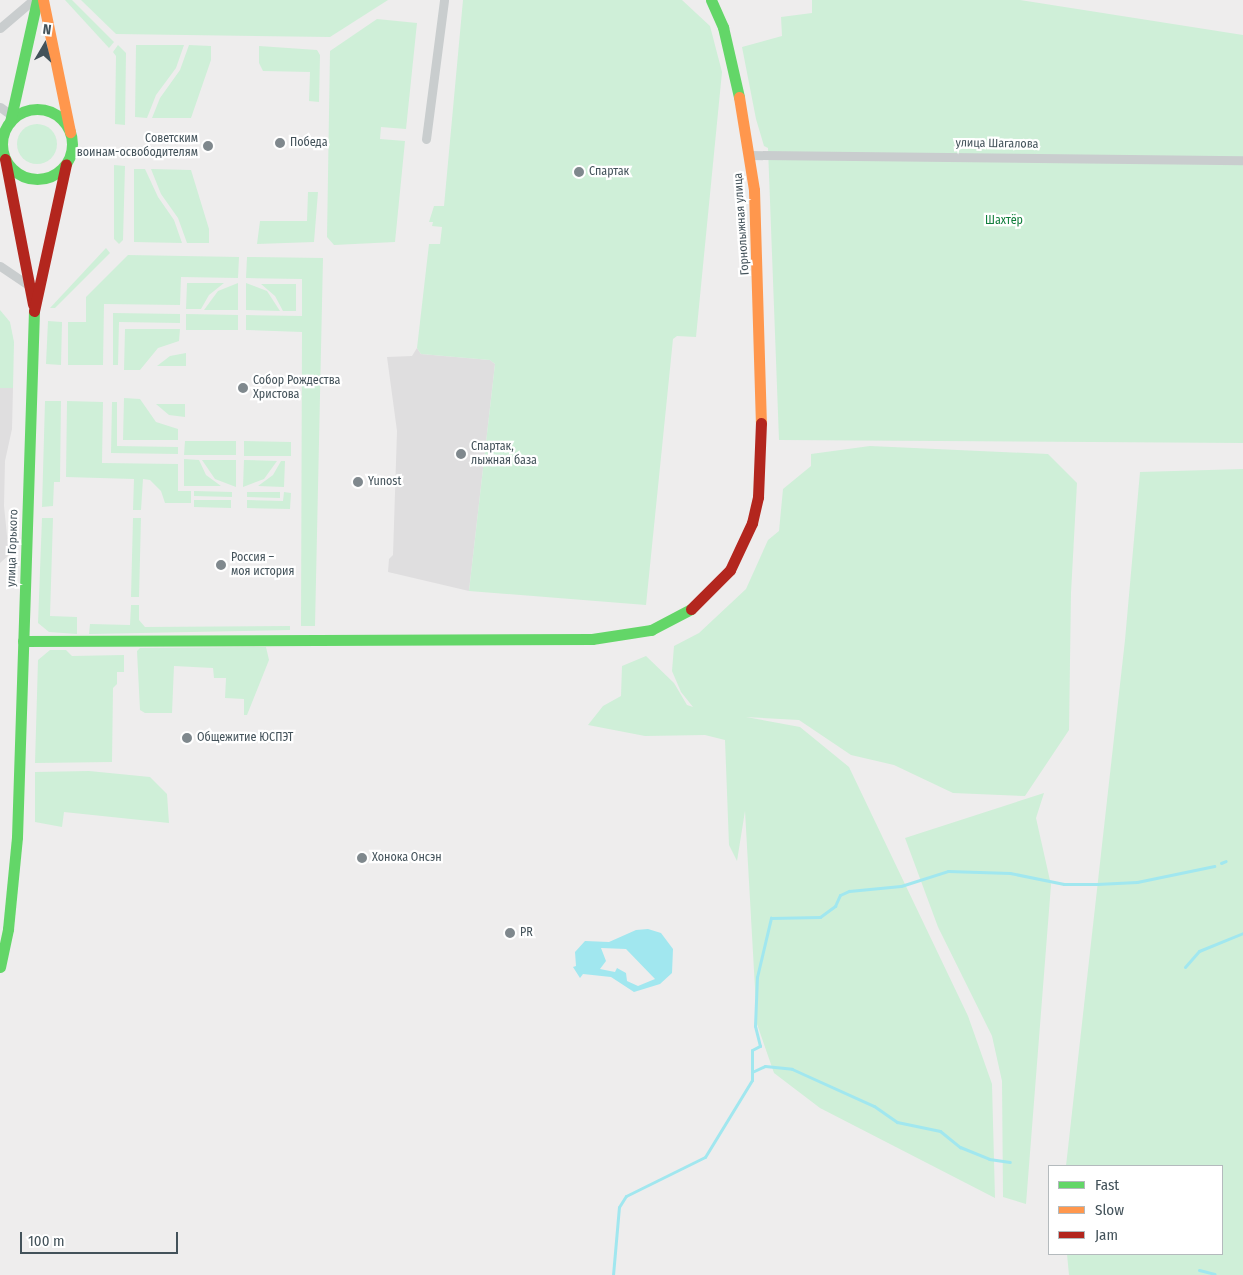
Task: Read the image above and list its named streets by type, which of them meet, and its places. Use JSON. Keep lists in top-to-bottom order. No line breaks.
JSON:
{"streets":{"main road":["Горнолыжная улица","улица Горького"],"street":["улица Шагалова"]},"crossings":[["улица Шагалова","Горнолыжная улица"],["Горнолыжная улица","улица Горького"]],"parks":["Шахтёр"],"places":["Победа","Советским воинам-освободителям","Спартак","Собор Рождества Христова","Спартак, лыжная база","Yunost","Россия – моя история","Общежитие ЮСПЭТ","Хонока Онсэн","PR"],"legend":["Fast","Slow","Jam"],"scale_bar":"100 m","north":"top"}
